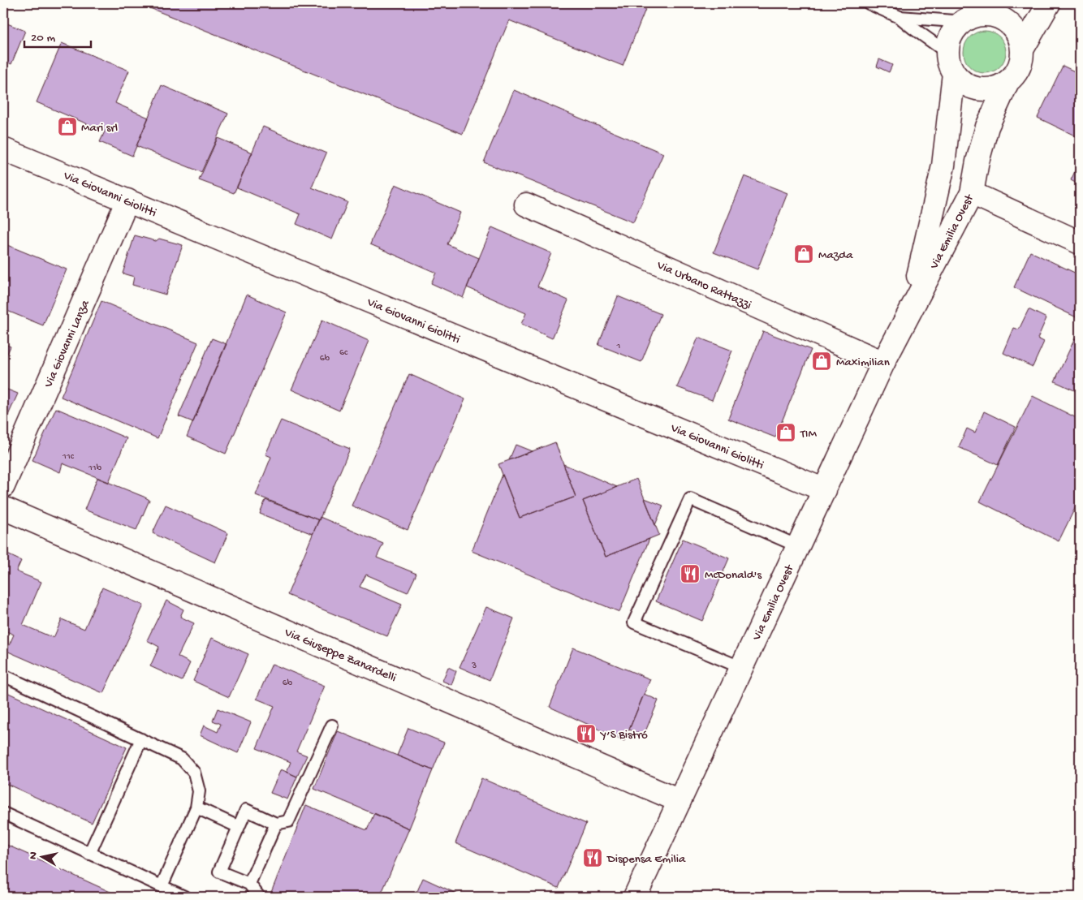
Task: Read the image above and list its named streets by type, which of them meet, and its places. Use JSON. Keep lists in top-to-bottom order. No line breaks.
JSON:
{"streets":{"street":["Via Giovanni Giolitti","Via Emilia Ovest","Via Urbano Rattazzi","Via Giovanni Lanza","Via Giuseppe Zanardelli"]},"crossings":[["Via Giovanni Giolitti","Via Emilia Ovest"],["Via Giovanni Giolitti","Via Giovanni Lanza"],["Via Emilia Ovest","Via Urbano Rattazzi"],["Via Emilia Ovest","Via Giuseppe Zanardelli"]],"places":{"shop":["Mari srl","Mazda","Maximilian","TIM"],"restaurant":["McDonald's","Y’S Bistró","Dispensa Emilia"]},"house_numbers":["1","6c","6b","11c","11b","3","6b"],"scale_bar":"20 m","north":"left"}
